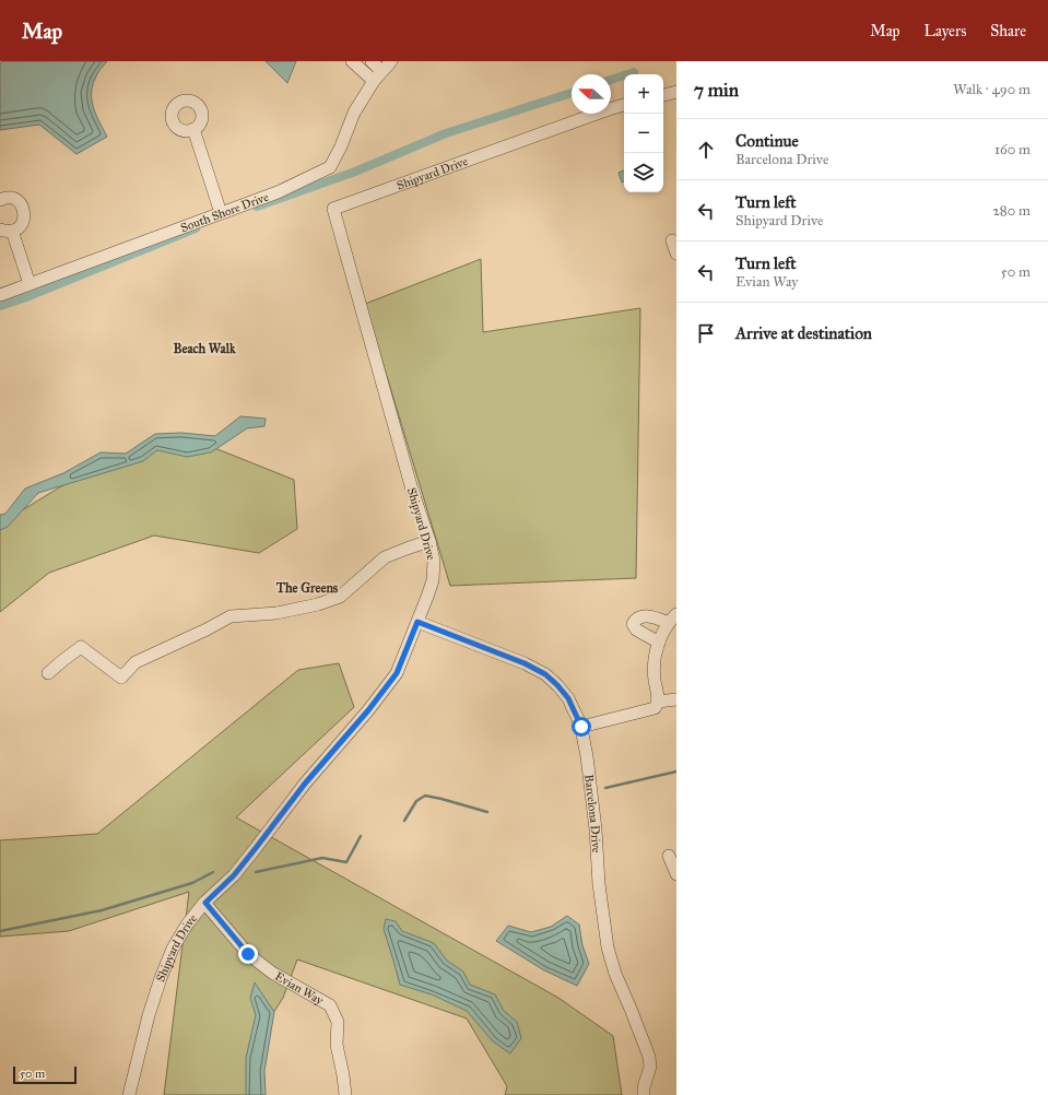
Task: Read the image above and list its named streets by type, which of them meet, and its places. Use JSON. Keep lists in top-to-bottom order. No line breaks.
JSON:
{"streets":{"street":["Shipyard Drive","South Shore Drive","Barcelona Drive","Evian Way"]},"crossings":[["Shipyard Drive","Barcelona Drive"],["Shipyard Drive","Evian Way"]],"districts":["Beach Walk","The Greens"],"scale_bar":"50 m","north":"left","page":{"header":"Map","nav":["Map","Layers","Share"],"heading":["7 min","Walk · 490 m"],"map_buttons":["+","−"],"list":[["Continue","Barcelona Drive","160 m"],["Turn left","Shipyard Drive","280 m"],["Turn left","Evian Way","50 m"],"Arrive at destination"],"scale":"50 m"}}
